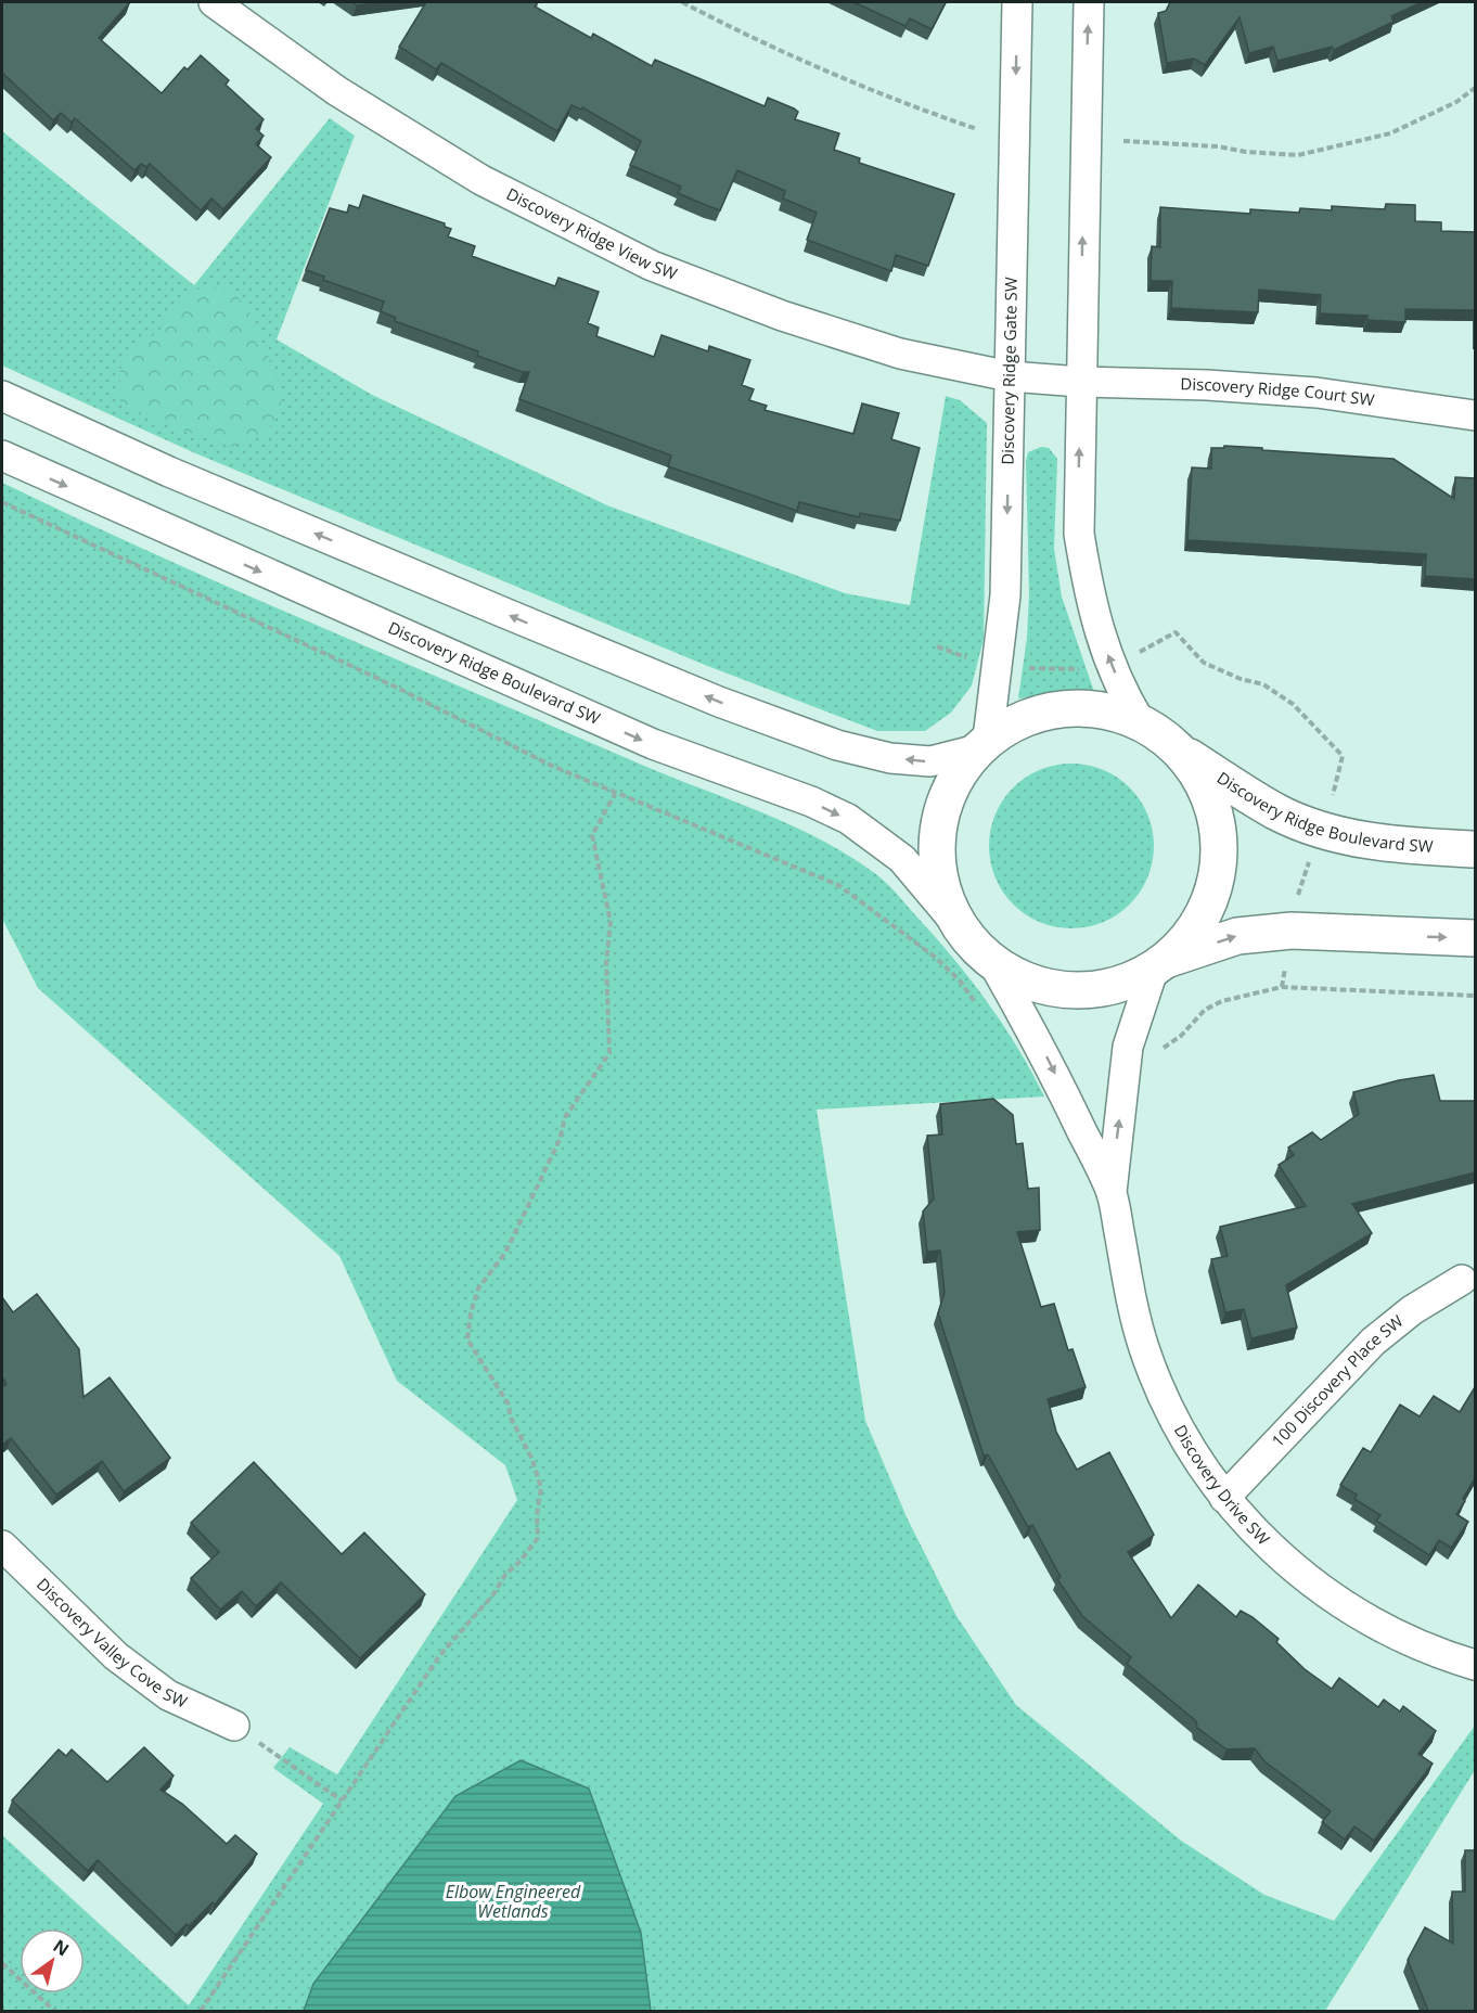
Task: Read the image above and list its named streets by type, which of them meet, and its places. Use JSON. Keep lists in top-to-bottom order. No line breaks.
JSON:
{"streets":{"street":["Discovery Ridge View SW","Discovery Ridge Gate SW","Discovery Ridge Court SW","Discovery Ridge Boulevard SW","100 Discovery Place SW","Discovery Drive SW","Discovery Valley Cove SW"]},"crossings":[["Discovery Ridge View SW","Discovery Ridge Gate SW"],["Discovery Ridge View SW","Discovery Ridge Court SW"],["100 Discovery Place SW","Discovery Drive SW"]],"water":["Elbow Engineered Wetlands"],"north":"top right"}
